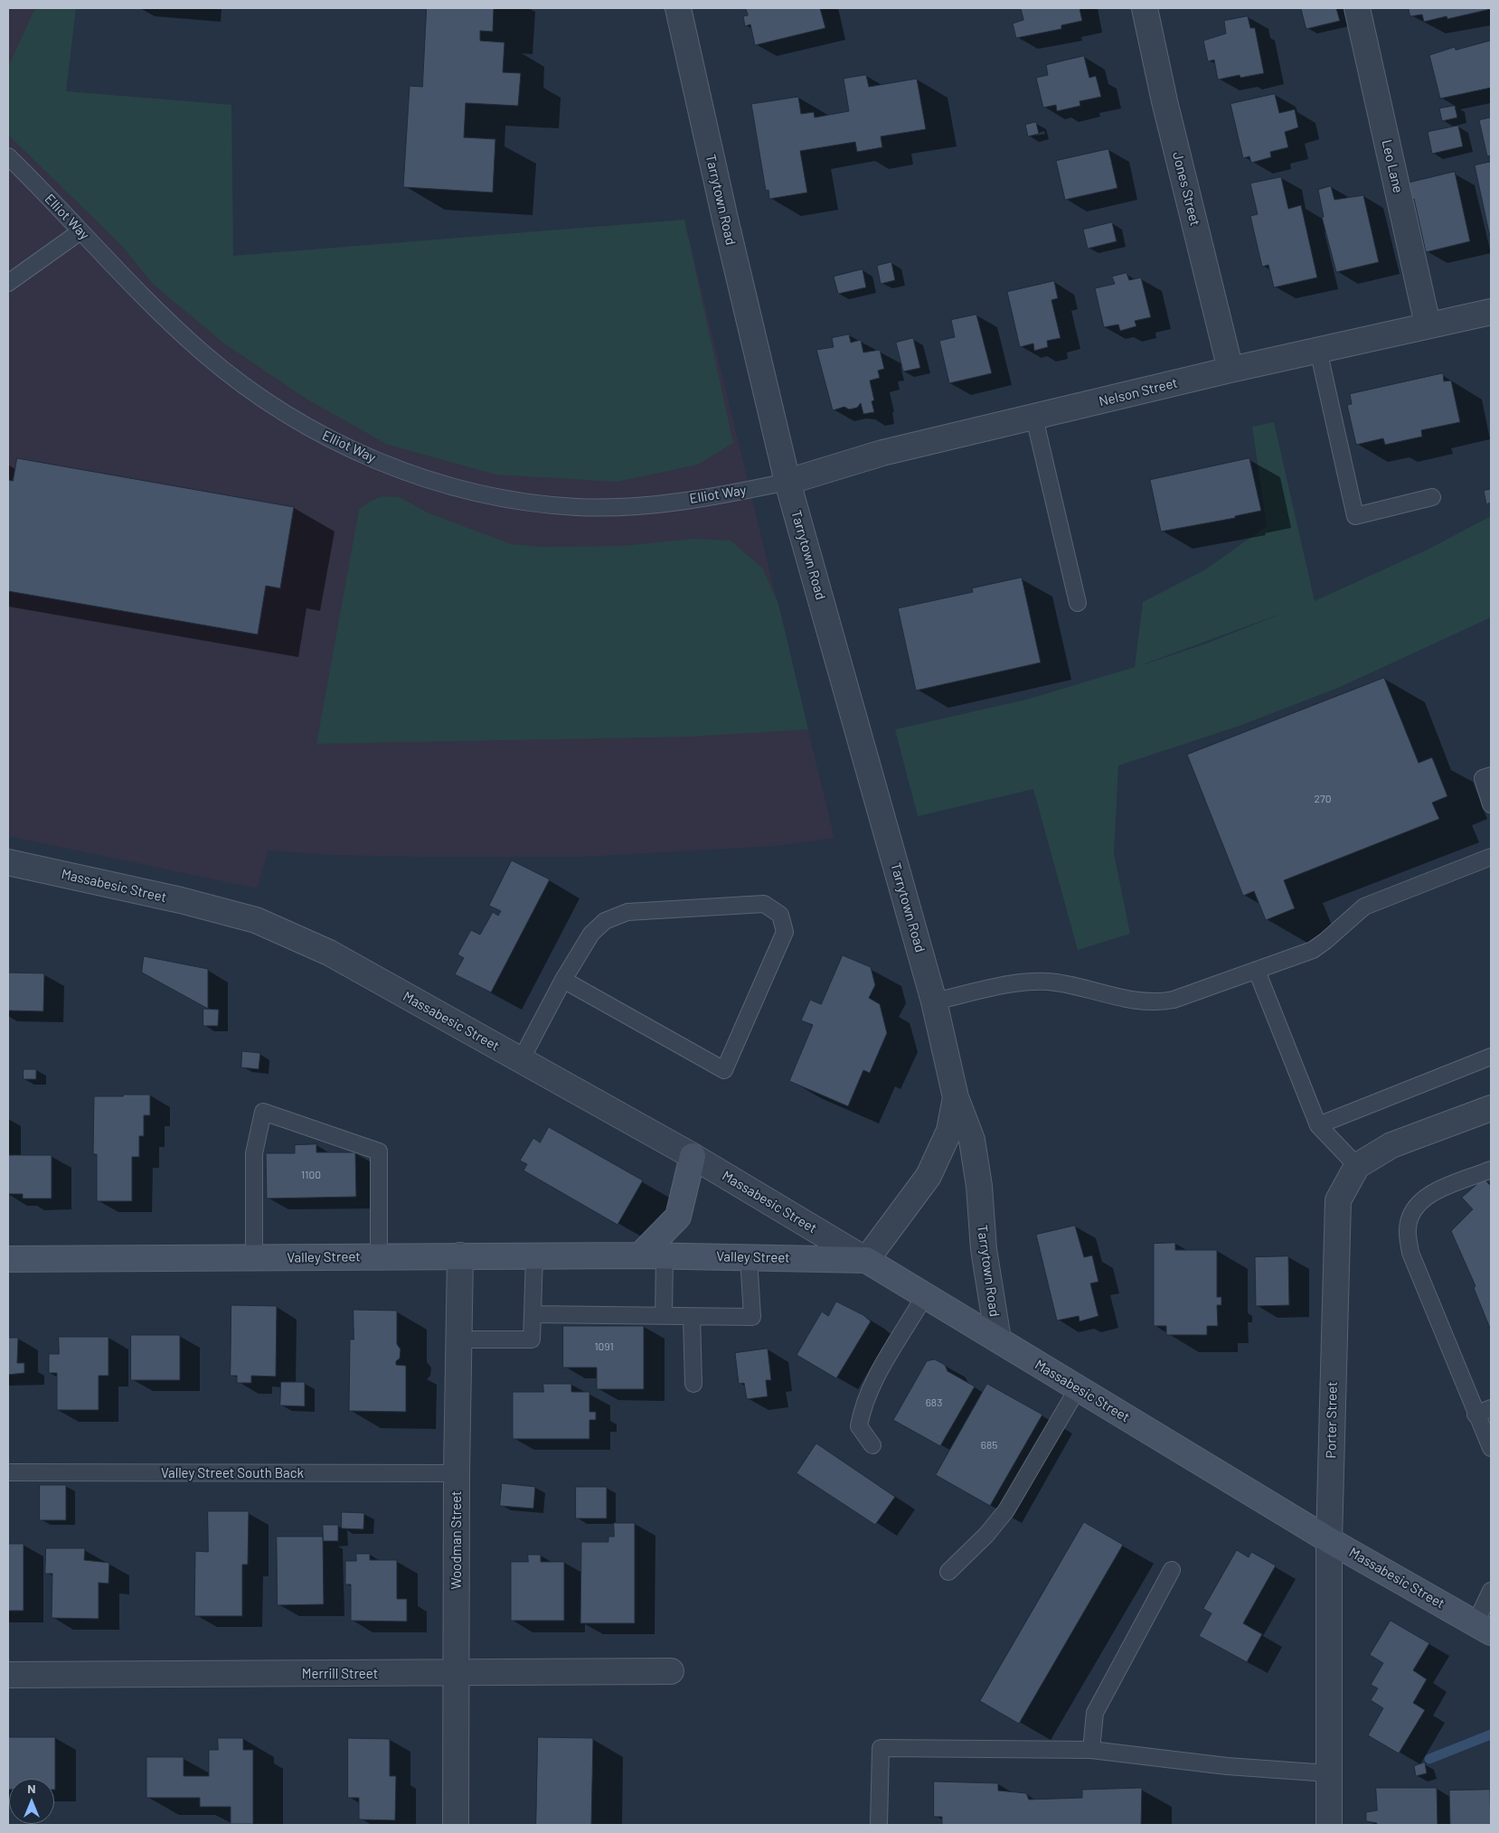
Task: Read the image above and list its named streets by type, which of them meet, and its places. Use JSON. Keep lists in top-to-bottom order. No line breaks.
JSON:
{"streets":{"main road":["Massabesic Street","Valley Street"],"street":["Leo Lane","Jones Street","Tarrytown Road","Nelson Street","Porter Street","Woodman Street","Merrill Street"],"lane":["Elliot Way","Valley Street South Back"]},"crossings":[["Leo Lane","Nelson Street"],["Jones Street","Nelson Street"],["Tarrytown Road","Elliot Way"],["Tarrytown Road","Nelson Street"],["Tarrytown Road","Massabesic Street"],["Tarrytown Road","Valley Street"],["Elliot Way","Nelson Street"],["Massabesic Street","Valley Street"],["Massabesic Street","Porter Street"],["Valley Street","Woodman Street"],["Valley Street South Back","Woodman Street"],["Woodman Street","Merrill Street"]],"house_numbers":["270","1100","1091","683","685"],"north":"top"}
